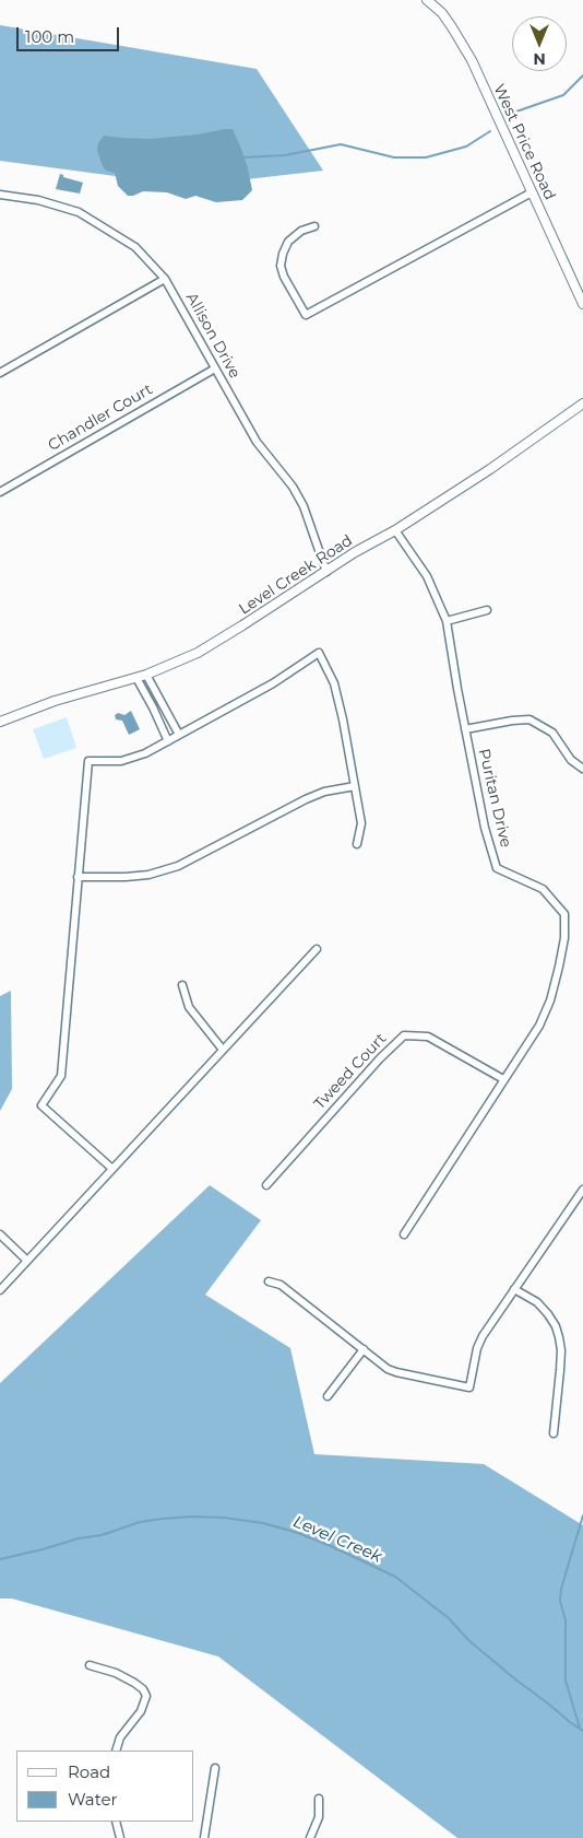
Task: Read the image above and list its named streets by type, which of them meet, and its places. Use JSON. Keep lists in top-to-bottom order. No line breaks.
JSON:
{"streets":{"street":["West Price Road","Allison Drive","Chandler Court","Level Creek Road","Puritan Drive","Tweed Court"]},"crossings":[["Allison Drive","Chandler Court"],["Allison Drive","Level Creek Road"],["Level Creek Road","Puritan Drive"],["Puritan Drive","Tweed Court"]],"water":["Level Creek"],"legend":["Road","Water"],"scale_bar":"100 m","north":"bottom"}
